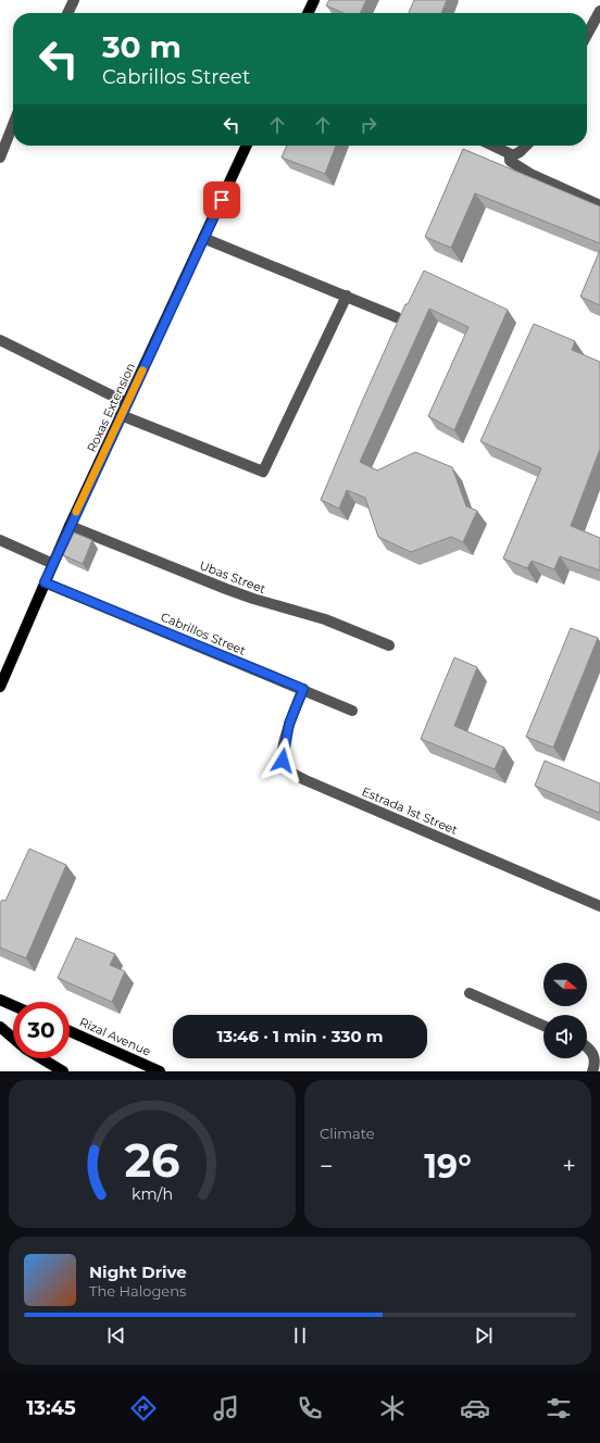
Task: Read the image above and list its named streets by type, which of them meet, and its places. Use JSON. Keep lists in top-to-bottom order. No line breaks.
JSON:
{"streets":{"main road":["Roxas Extension","Rizal Avenue"],"street":["Ubas Street","Cabrillos Street","Estrada 1st Street"]},"crossings":[["Roxas Extension","Ubas Street"],["Roxas Extension","Cabrillos Street"],["Cabrillos Street","Estrada 1st Street"]],"north":"right","page":{"turn":["30 m","Cabrillos Street"],"limit":"30","trip":"13:46 · 1 min · 330 m","tile":"Climate","heat":["−","19°","+"],"song":["Night Drive","The Halogens"],"tabs":"13:45","gauge":["26","km/h"]}}
